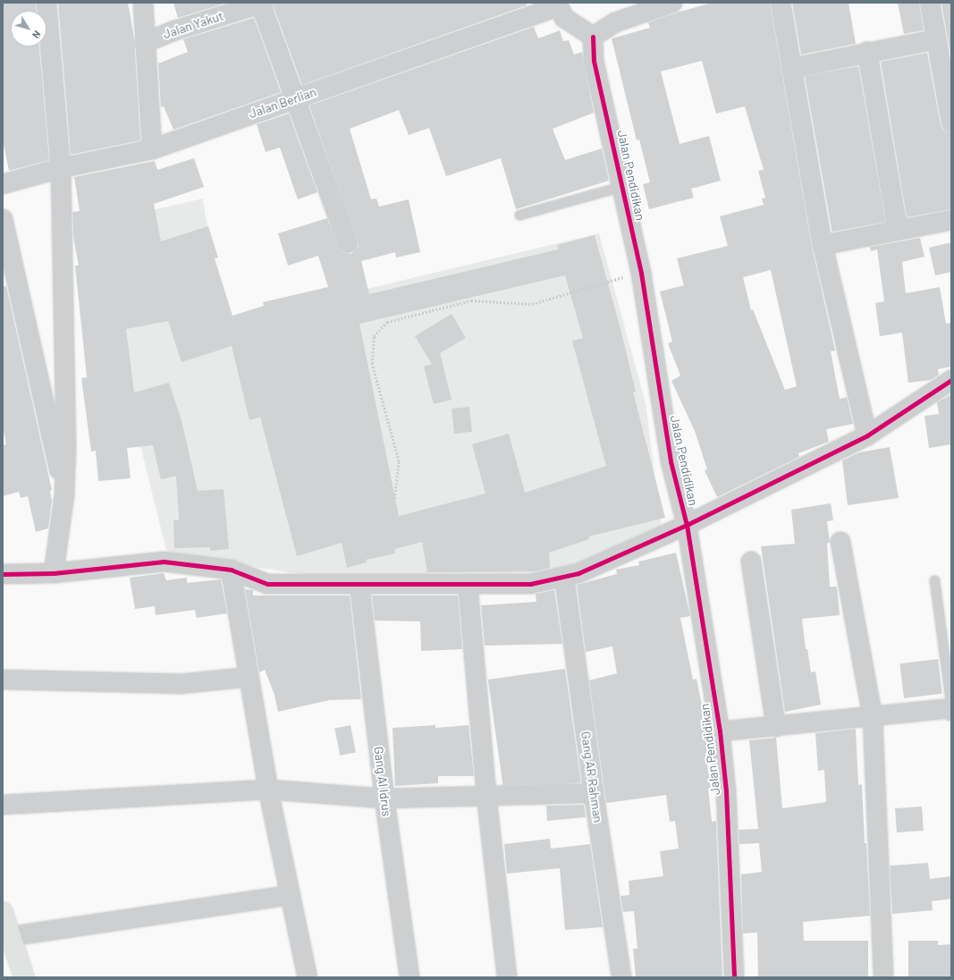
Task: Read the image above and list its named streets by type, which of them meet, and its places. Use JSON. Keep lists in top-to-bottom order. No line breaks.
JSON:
{"streets":{"street":["Jalan Yakut","Jalan Berlian","Jalan Pendidikan","Gang AR Rahman","Gang Al Idrus"]},"north":"bottom right"}
